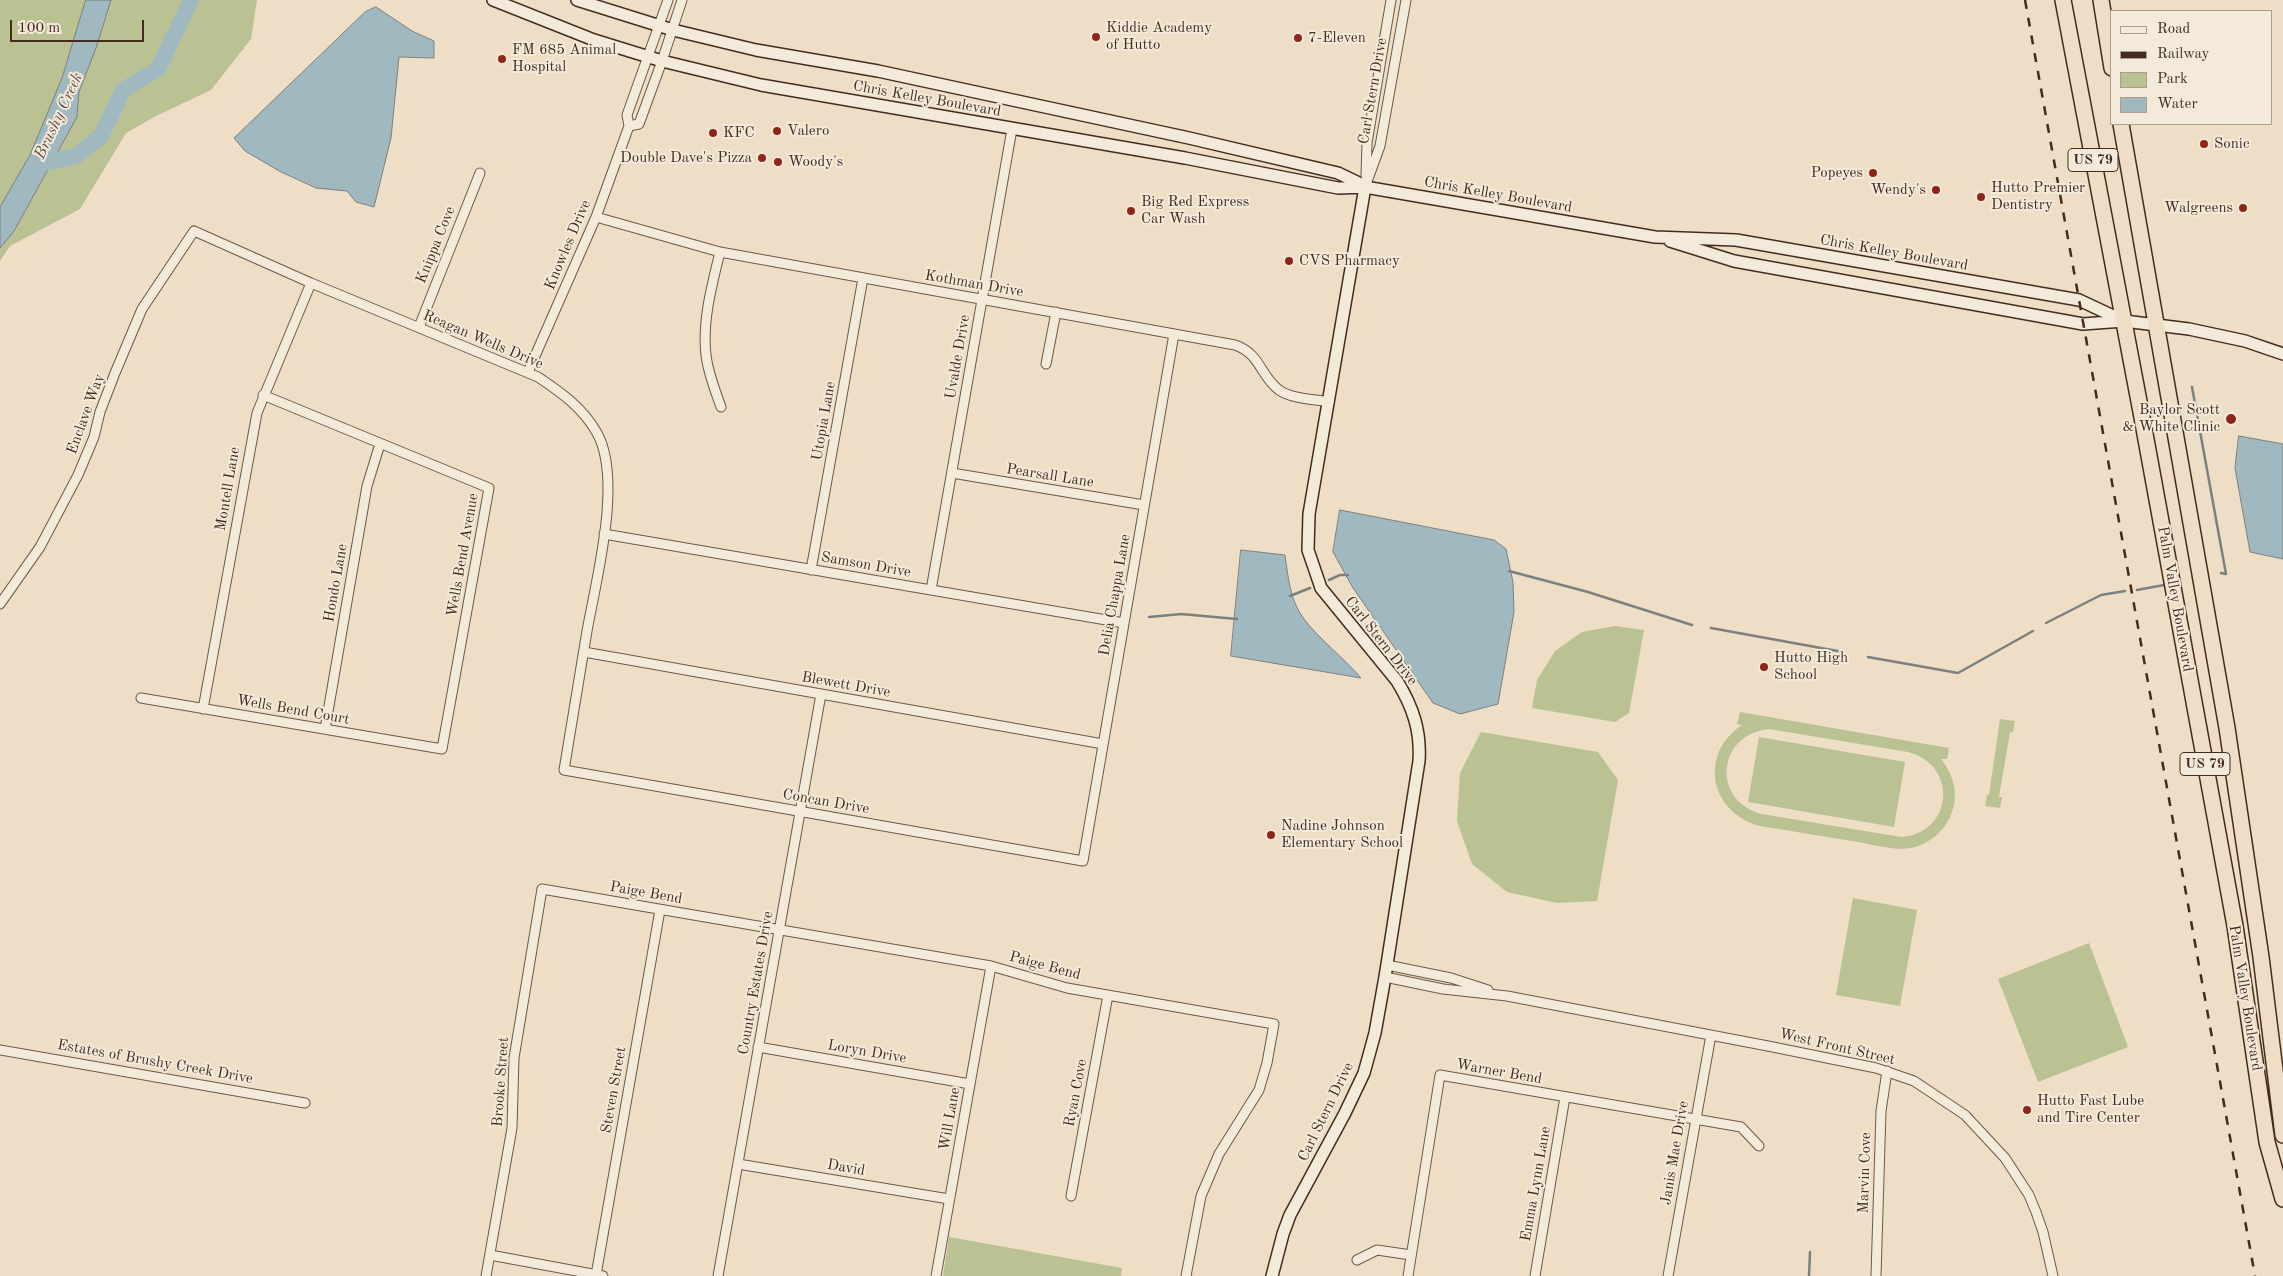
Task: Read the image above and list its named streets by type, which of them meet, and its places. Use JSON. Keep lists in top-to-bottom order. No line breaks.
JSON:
{"streets":{"highway":["US 79","Palm Valley Boulevard"],"main road":["Carl Stern Drive","Chris Kelley Boulevard"],"street":["Knippa Cove","Knowles Drive","Kothman Drive","Reagan Wells Drive","Uvalde Drive","Enclave Way","Utopia Lane","Pearsall Lane","Montell Lane","Wells Bend Avenue","Samson Drive","Hondo Lane","Delia Chappa Lane","Blewett Drive","Wells Bend Court","Concan Drive","Paige Bend","Country Estates Drive","West Front Street","Loryn Drive","Estates of Brushy Creek Drive","Warner Bend","Brooke Street","Steven Street","Ryan Cove","Will Lane","Janis Mae Drive","David","Marvin Cove","Emma Lynn Lane"]},"crossings":[["Carl Stern Drive","Chris Kelley Boulevard"],["Carl Stern Drive","Kothman Drive"],["Carl Stern Drive","West Front Street"],["Chris Kelley Boulevard","Knowles Drive"],["Chris Kelley Boulevard","Uvalde Drive"],["Chris Kelley Boulevard","Palm Valley Boulevard"],["Knippa Cove","Reagan Wells Drive"],["Knowles Drive","Kothman Drive"],["Knowles Drive","Reagan Wells Drive"],["Kothman Drive","Uvalde Drive"],["Kothman Drive","Utopia Lane"],["Kothman Drive","Delia Chappa Lane"],["Reagan Wells Drive","Enclave Way"],["Reagan Wells Drive","Montell Lane"],["Reagan Wells Drive","Samson Drive"],["Reagan Wells Drive","Blewett Drive"],["Reagan Wells Drive","Concan Drive"],["Uvalde Drive","Pearsall Lane"],["Uvalde Drive","Samson Drive"],["Utopia Lane","Samson Drive"],["Pearsall Lane","Delia Chappa Lane"],["Montell Lane","Wells Bend Avenue"],["Montell Lane","Wells Bend Court"],["Wells Bend Avenue","Hondo Lane"],["Wells Bend Avenue","Wells Bend Court"],["Samson Drive","Delia Chappa Lane"],["Hondo Lane","Wells Bend Court"],["Delia Chappa Lane","Blewett Drive"],["Delia Chappa Lane","Concan Drive"],["Blewett Drive","Country Estates Drive"],["Concan Drive","Country Estates Drive"],["Paige Bend","Country Estates Drive"],["Paige Bend","Brooke Street"],["Paige Bend","Steven Street"],["Paige Bend","Ryan Cove"],["Paige Bend","Will Lane"],["Country Estates Drive","Loryn Drive"],["Country Estates Drive","David"],["West Front Street","Janis Mae Drive"],["West Front Street","Marvin Cove"],["Loryn Drive","Will Lane"],["Warner Bend","Janis Mae Drive"],["Warner Bend","Emma Lynn Lane"],["Will Lane","David"]],"water":["Brushy Creek"],"places":["Kiddie Academy of Hutto","7-Eleven","FM 685 Animal Hospital","Valero","KFC","Sonic","Double Dave's Pizza","Woody's","Popeyes","Wendy's","Hutto Premier Dentistry","Walgreens","Big Red Express Car Wash","CVS Pharmacy","Baylor Scott & White Clinic","Hutto High School","Nadine Johnson Elementary School","Hutto Fast Lube and Tire Center"],"legend":["Road","Railway","Park","Water"],"scale_bar":"100 m"}
